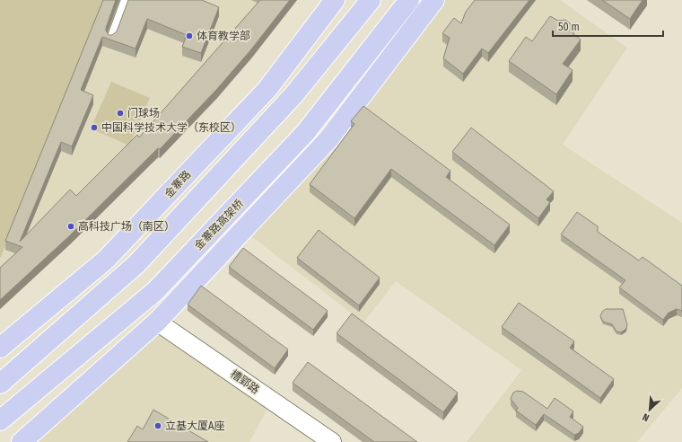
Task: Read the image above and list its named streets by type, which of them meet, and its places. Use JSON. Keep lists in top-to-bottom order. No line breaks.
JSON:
{"streets":{"highway":["金寨路","金寨路高架桥"],"street":["槽郢路"]},"places":["体育教学部","门球场","中国科学技术大学（东校区）","高科技广场（南区）","立基大厦A座"],"scale_bar":"50 m","north":"bottom left"}
